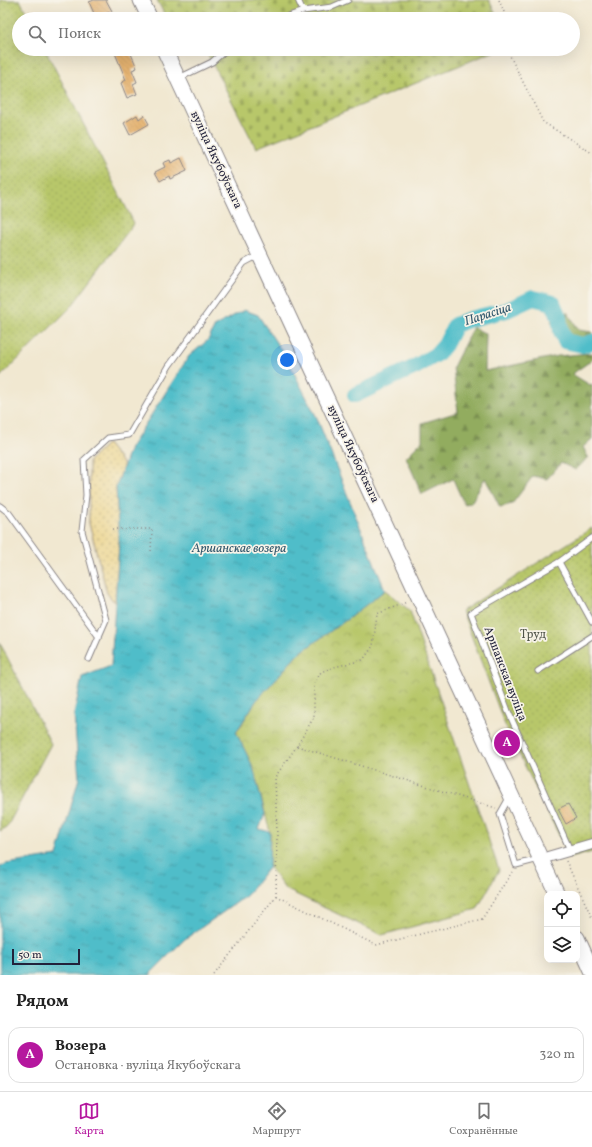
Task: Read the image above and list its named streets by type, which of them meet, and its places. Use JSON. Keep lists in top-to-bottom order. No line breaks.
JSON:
{"streets":{"main road":["вуліца Якубоўскага"],"lane":["Аршанская вуліца"]},"water":["Парасіца","Аршанскае возера"],"parks":["Труд"],"scale_bar":"50 m","page":{"search":"Поиск","pins":"A","scale":"50 m","heading":"Рядом","list":[{"mark":"A","name":"Возера","note":"Остановка · вуліца Якубоўскага","value":"320 m"}],"nav":["Карта","Маршрут","Сохранённые"]}}
